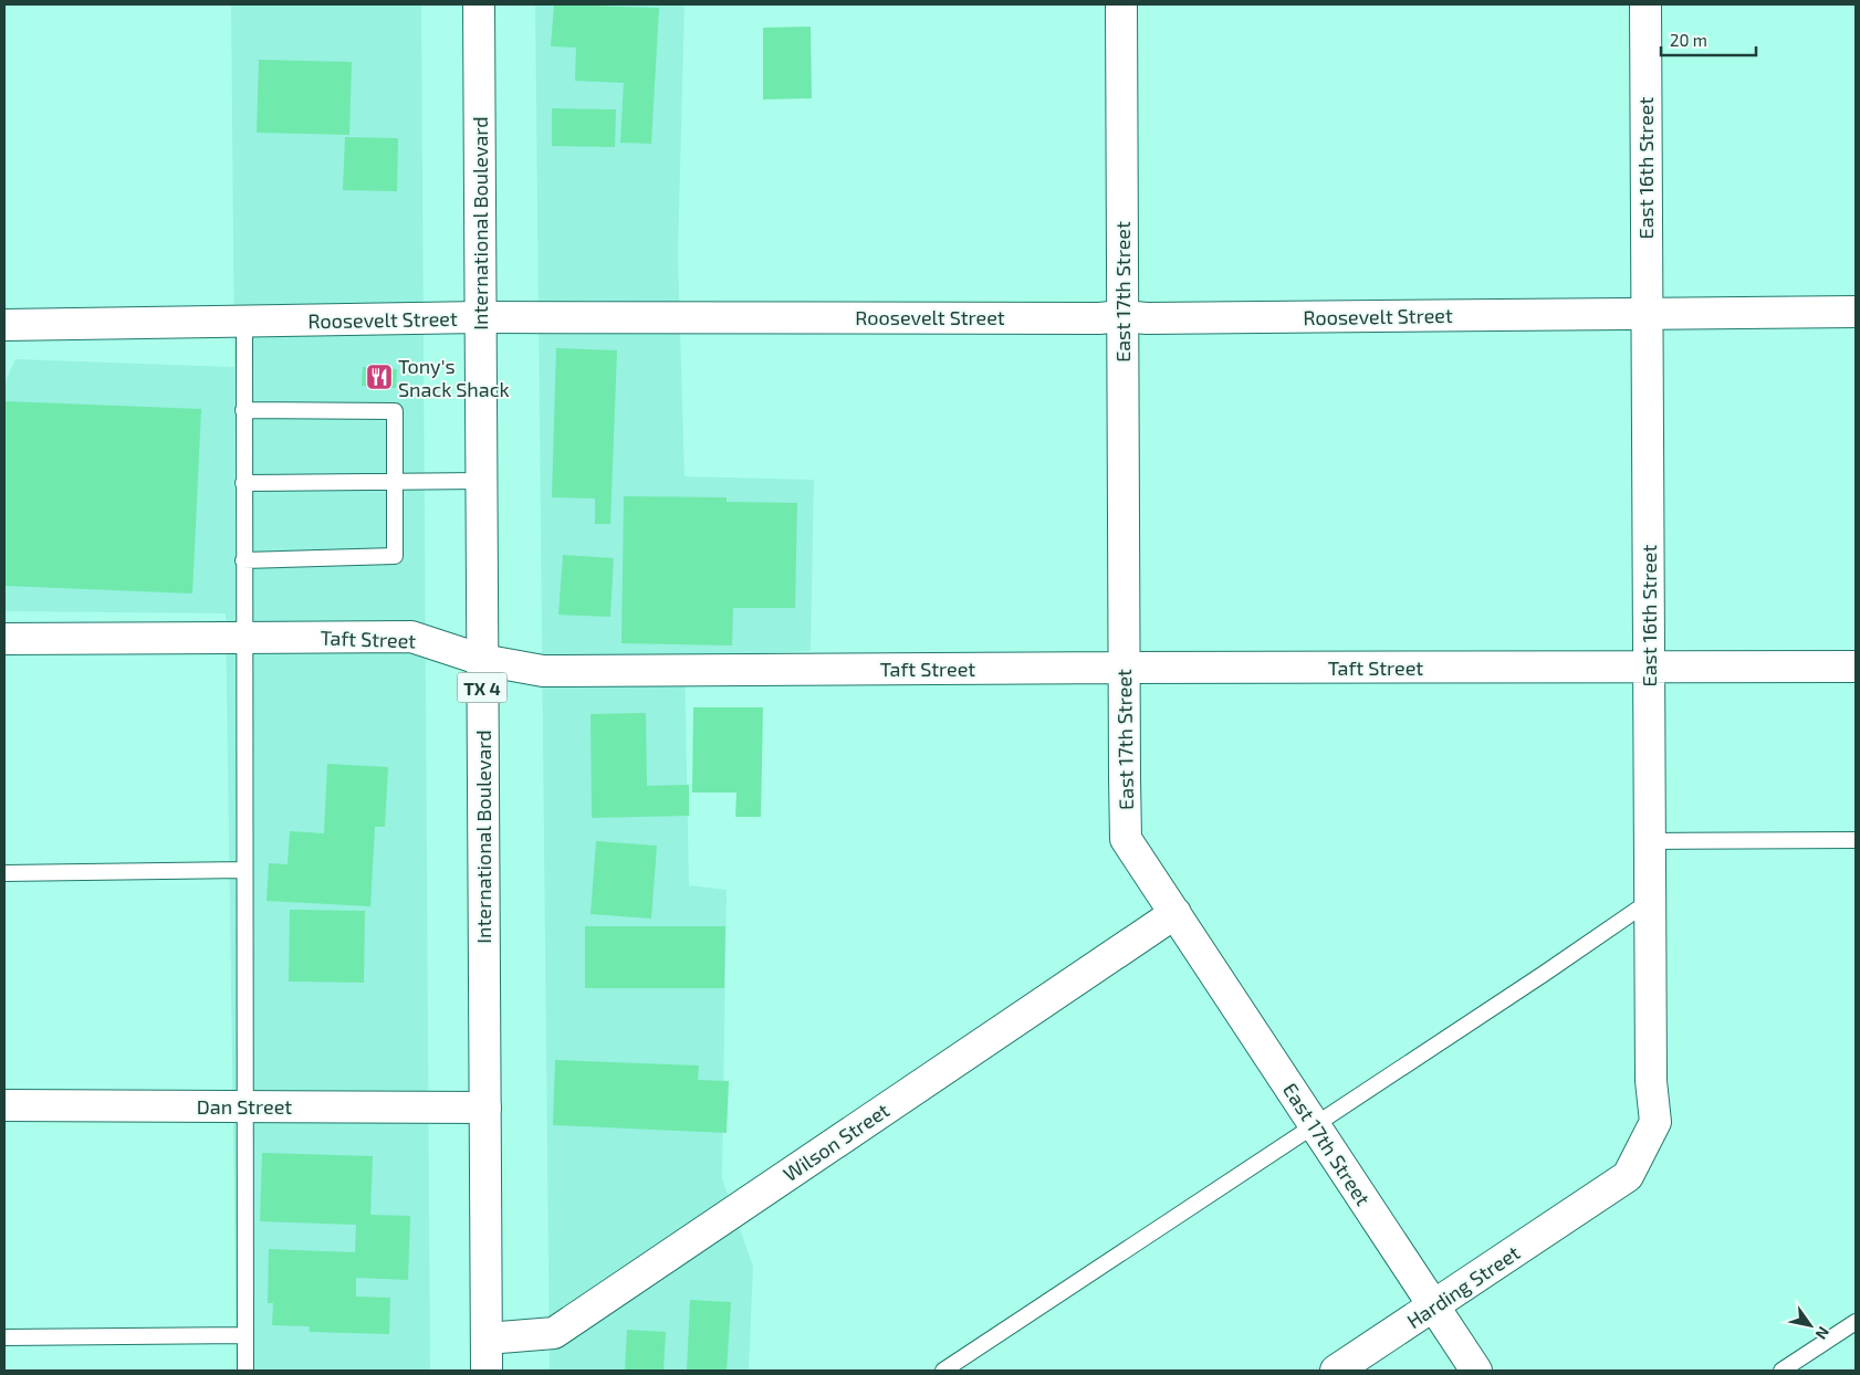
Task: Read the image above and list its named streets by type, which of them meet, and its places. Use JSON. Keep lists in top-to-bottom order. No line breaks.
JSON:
{"streets":{"street":["East 16th Street","International Boulevard","East 17th Street","Roosevelt Street","Taft Street","TX 4","Dan Street","Wilson Street","Harding Street"]},"crossings":[["East 16th Street","Roosevelt Street"],["East 16th Street","Taft Street"],["East 16th Street","Harding Street"],["International Boulevard","Roosevelt Street"],["International Boulevard","Taft Street"],["International Boulevard","Dan Street"],["International Boulevard","Wilson Street"],["East 17th Street","Roosevelt Street"],["East 17th Street","Taft Street"],["East 17th Street","Wilson Street"],["East 17th Street","Harding Street"]],"places":{"restaurant":["Tony's Snack Shack"]},"scale_bar":"20 m","north":"bottom right"}
